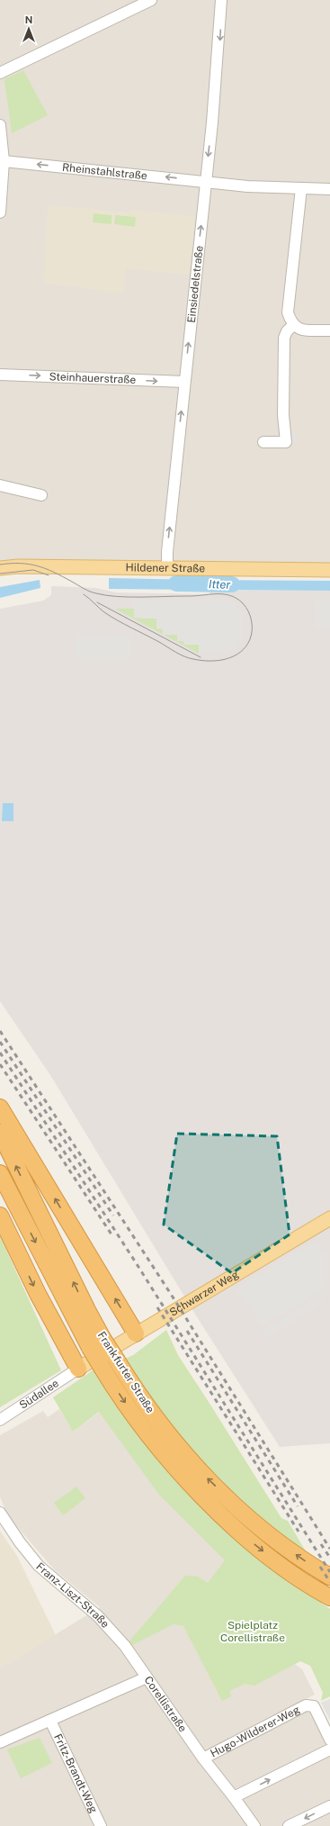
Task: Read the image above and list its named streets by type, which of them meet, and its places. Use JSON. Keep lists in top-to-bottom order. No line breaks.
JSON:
{"streets":{"highway":["Frankfurter Straße"],"main road":["Hildener Straße","Schwarzer Weg"],"street":["Rheinstahlstraße","Einsiedelstraße","Steinhauerstraße","Südallee","Franz-Liszt-Straße","Corellistraße","Hugo-Wilderer-Weg","Fritz-Brandt-Weg"]},"crossings":[["Rheinstahlstraße","Einsiedelstraße"],["Einsiedelstraße","Steinhauerstraße"],["Einsiedelstraße","Hildener Straße"],["Schwarzer Weg","Südallee"],["Franz-Liszt-Straße","Corellistraße"],["Corellistraße","Hugo-Wilderer-Weg"],["Corellistraße","Fritz-Brandt-Weg"]],"one_way":["Rheinstahlstraße","Steinhauerstraße"],"water":["Itter"],"parks":["Spielplatz Corellistraße"],"north":"top"}
